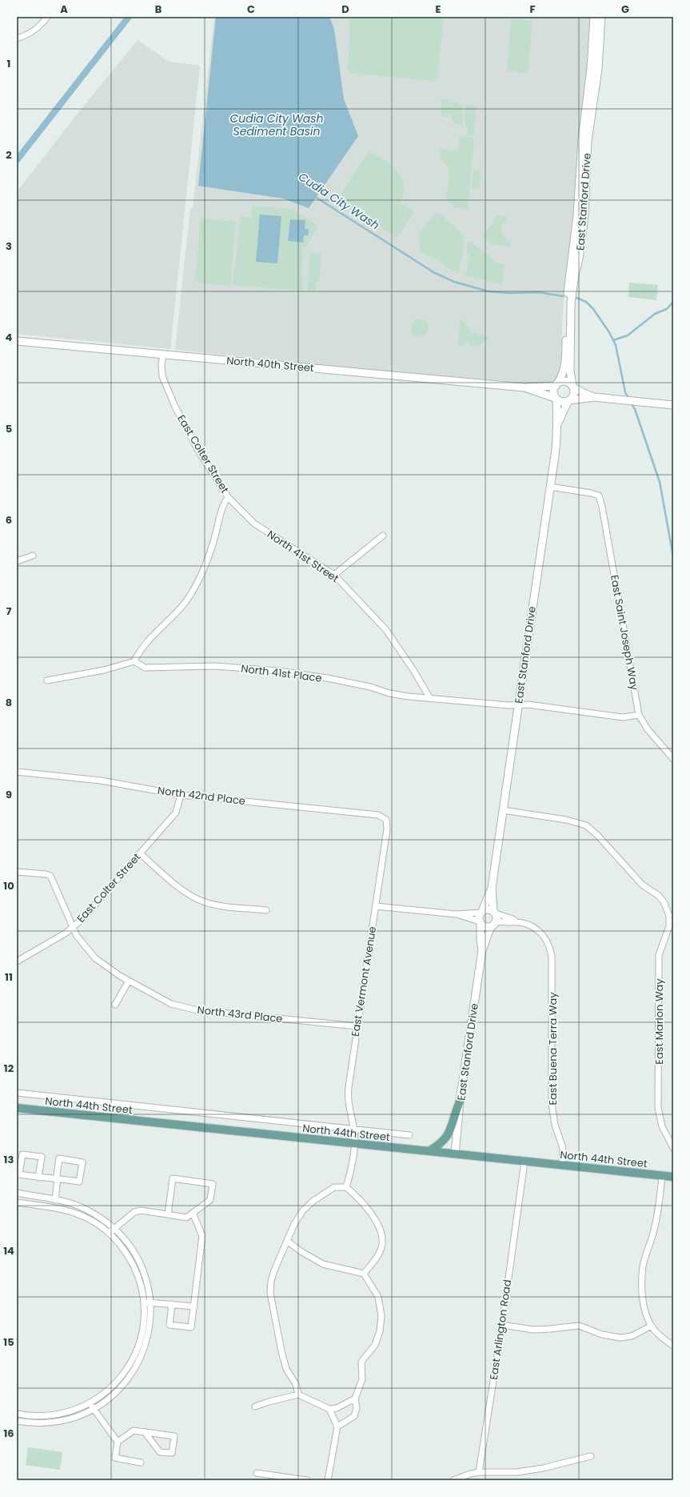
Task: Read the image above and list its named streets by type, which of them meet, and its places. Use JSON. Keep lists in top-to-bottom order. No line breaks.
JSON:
{"streets":{"main road":["North 44th Street"],"street":["East Stanford Drive","North 40th Street","East Colter Street","North 41st Street","East Saint Joseph Way","North 41st Place","North 42nd Place","East Vermont Avenue","North 43rd Place","East Marion Way","East Buena Terra Way","East Arlington Road"]},"crossings":[["East Stanford Drive","North 40th Street"],["East Stanford Drive","East Saint Joseph Way"],["East Stanford Drive","North 41st Place"],["East Stanford Drive","East Marion Way"],["East Stanford Drive","North 44th Street"],["North 40th Street","East Colter Street"],["East Colter Street","North 41st Street"],["East Colter Street","North 41st Place"],["East Colter Street","North 42nd Place"],["East Colter Street","North 43rd Place"],["North 41st Street","North 41st Place"],["East Saint Joseph Way","North 41st Place"],["North 42nd Place","East Vermont Avenue"],["East Vermont Avenue","North 43rd Place"],["East Vermont Avenue","North 44th Street"],["East Buena Terra Way","North 44th Street"],["North 44th Street","East Arlington Road"]],"water":["Cudia City Wash Sediment Basin","Cudia City Wash"],"grid":{"columns":["A","B","C","D","E","F","G"],"rows":["1","2","3","4","5","6","7","8","9","10","11","12","13","14","15","16"]}}
